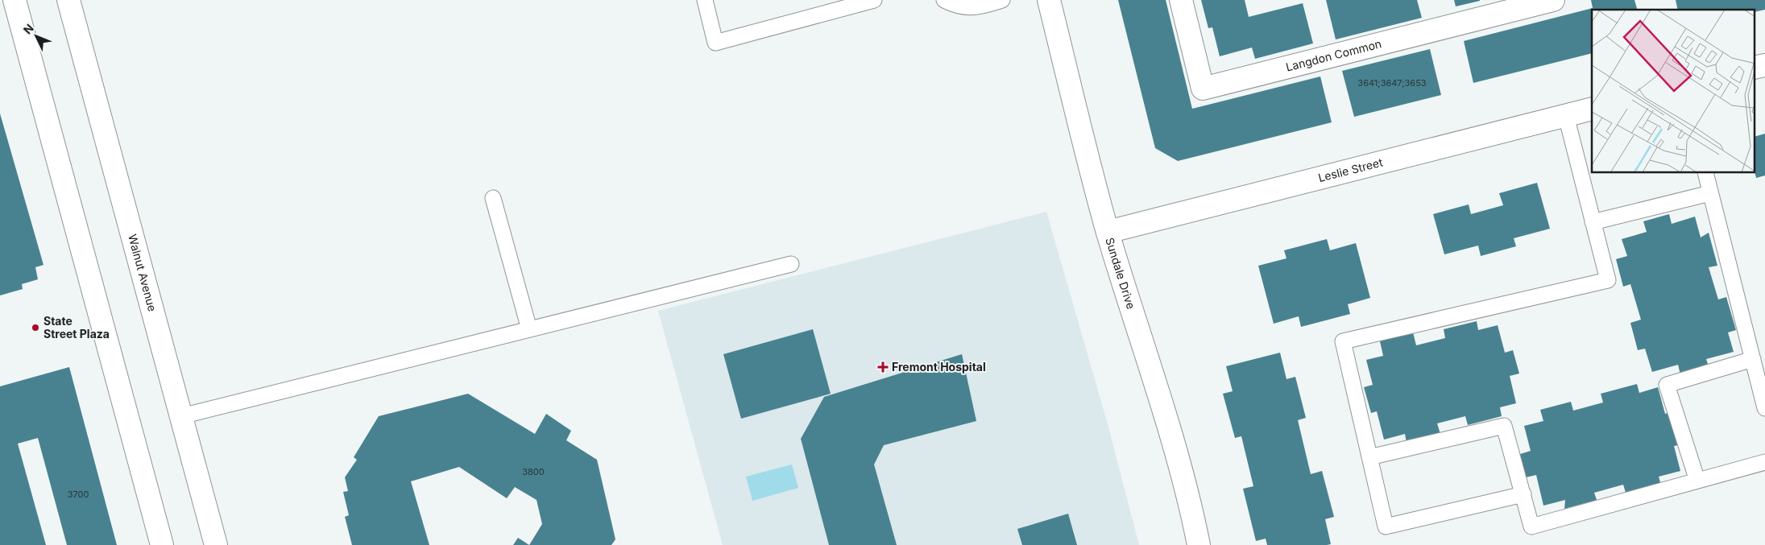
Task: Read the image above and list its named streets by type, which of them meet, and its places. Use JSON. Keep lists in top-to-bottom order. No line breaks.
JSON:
{"streets":{"street":["Langdon Common","Leslie Street","Walnut Avenue","Sundale Drive"]},"crossings":[["Leslie Street","Sundale Drive"]],"places":{"other":["State Street Plaza"],"health":["Fremont Hospital"]},"house_numbers":["3641;3647;3653","3800","3700"],"north":"top left"}
